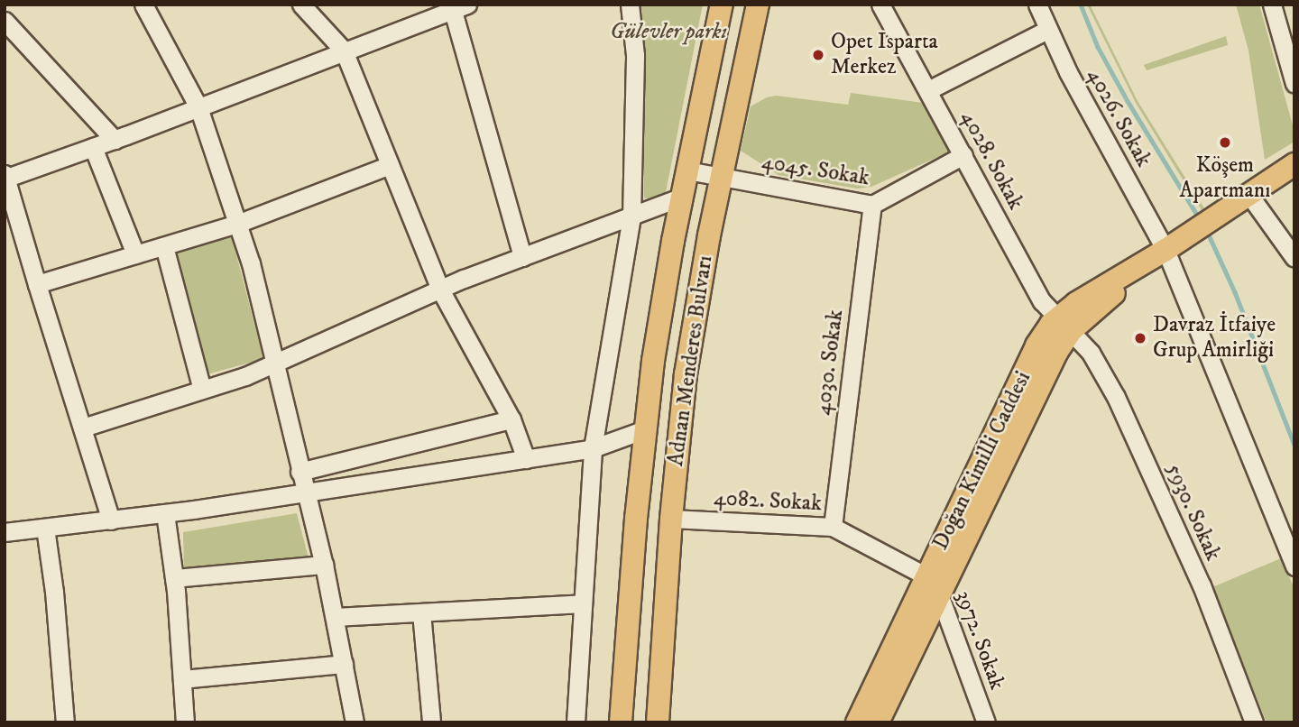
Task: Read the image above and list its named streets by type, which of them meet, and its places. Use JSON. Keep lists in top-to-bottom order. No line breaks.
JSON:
{"streets":{"main road":["Adnan Menderes Bulvarı","Doğan Kimilli Caddesi"],"street":["4026. Sokak","4028. Sokak","4045. Sokak","4030. Sokak","4082. Sokak","5930. Sokak","3972. Sokak"]},"crossings":[["4026. Sokak","Doğan Kimilli Caddesi"],["4028. Sokak","4045. Sokak"],["4028. Sokak","Doğan Kimilli Caddesi"],["4028. Sokak","5930. Sokak"],["4045. Sokak","Adnan Menderes Bulvarı"],["4045. Sokak","4030. Sokak"],["Adnan Menderes Bulvarı","4082. Sokak"],["4030. Sokak","4082. Sokak"],["Doğan Kimilli Caddesi","4082. Sokak"],["Doğan Kimilli Caddesi","5930. Sokak"],["Doğan Kimilli Caddesi","3972. Sokak"],["4082. Sokak","3972. Sokak"]],"parks":["Gülevler parkı"],"places":["Opet Isparta Merkez","Köşem Apartmanı","Davraz İtfaiye Grup Amirliği"]}
